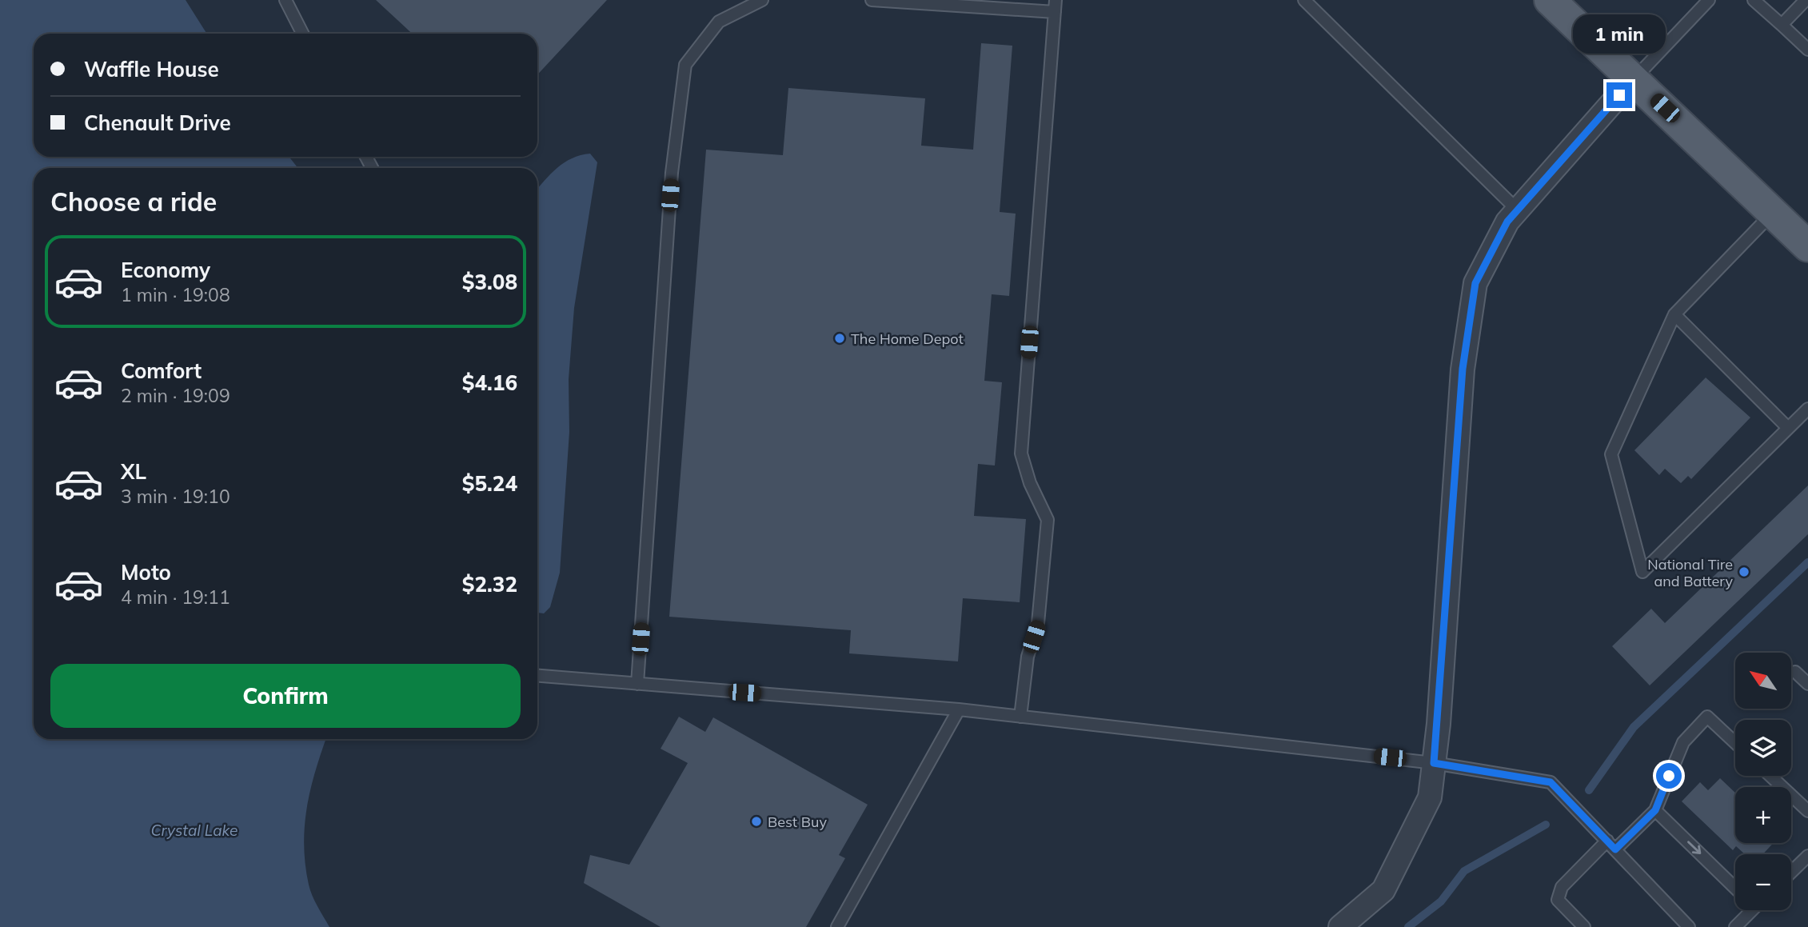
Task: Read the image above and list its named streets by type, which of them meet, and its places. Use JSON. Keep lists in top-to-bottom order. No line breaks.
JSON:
{"water":["Crystal Lake"],"places":["The Home Depot","National Tire and Battery","Best Buy"],"north":"top left","page":{"bubble":"1 min","banner":["Waffle House","Chenault Drive"],"heading":"Choose a ride","list":[{"name":"Economy","note":"1 min · 19:08","value":"$3.08"},{"name":"Comfort","note":"2 min · 19:09","value":"$4.16"},{"name":"XL","note":"3 min · 19:10","value":"$5.24"},{"name":"Moto","note":"4 min · 19:11","value":"$2.32"}],"map_buttons":["+","−"],"buttons":"Confirm"}}
